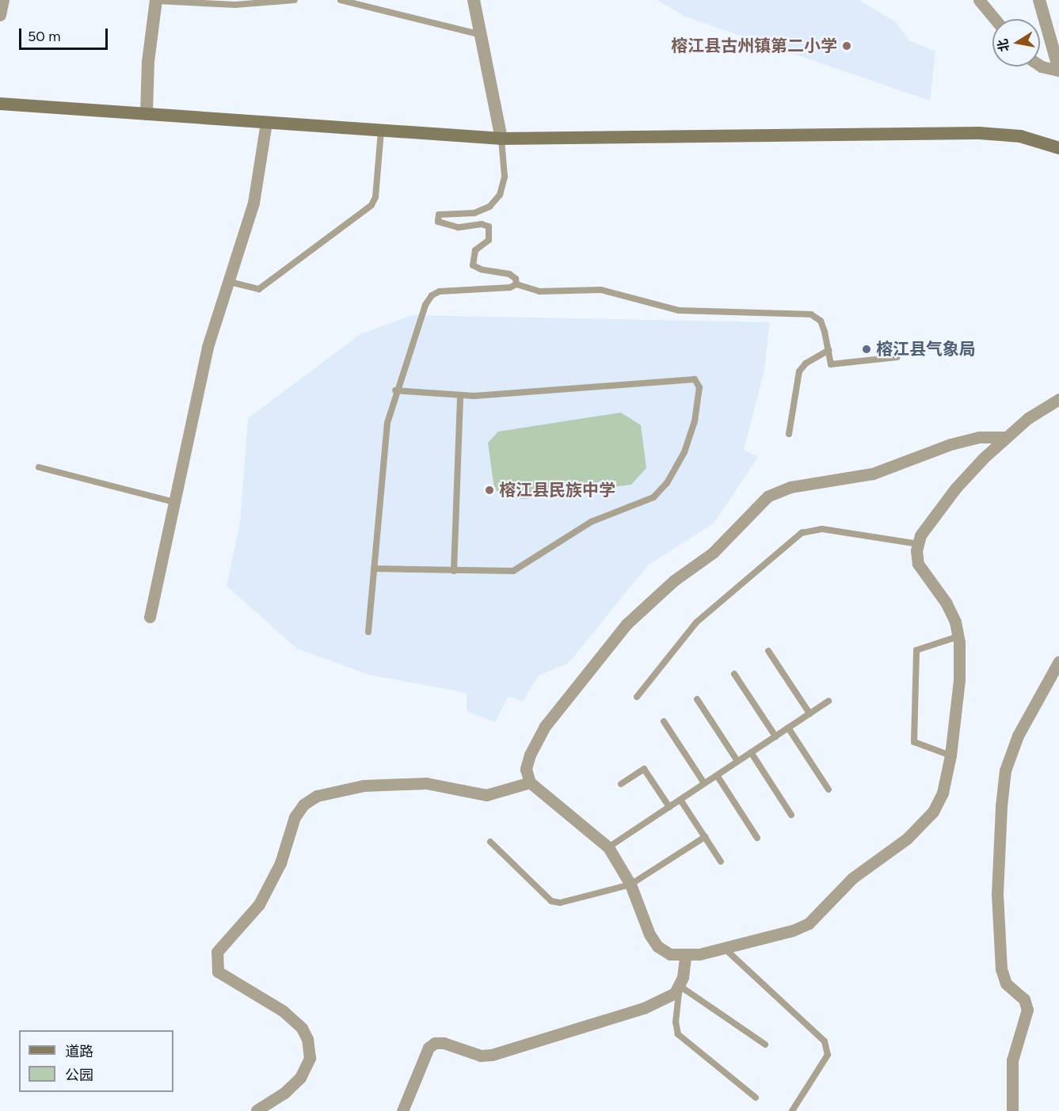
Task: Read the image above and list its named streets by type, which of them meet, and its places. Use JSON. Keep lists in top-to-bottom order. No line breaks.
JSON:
{"places":["榕江县古州镇第二小学","榕江县气象局","榕江县民族中学"],"legend":["道路","公园"],"scale_bar":"50 m","north":"left"}
